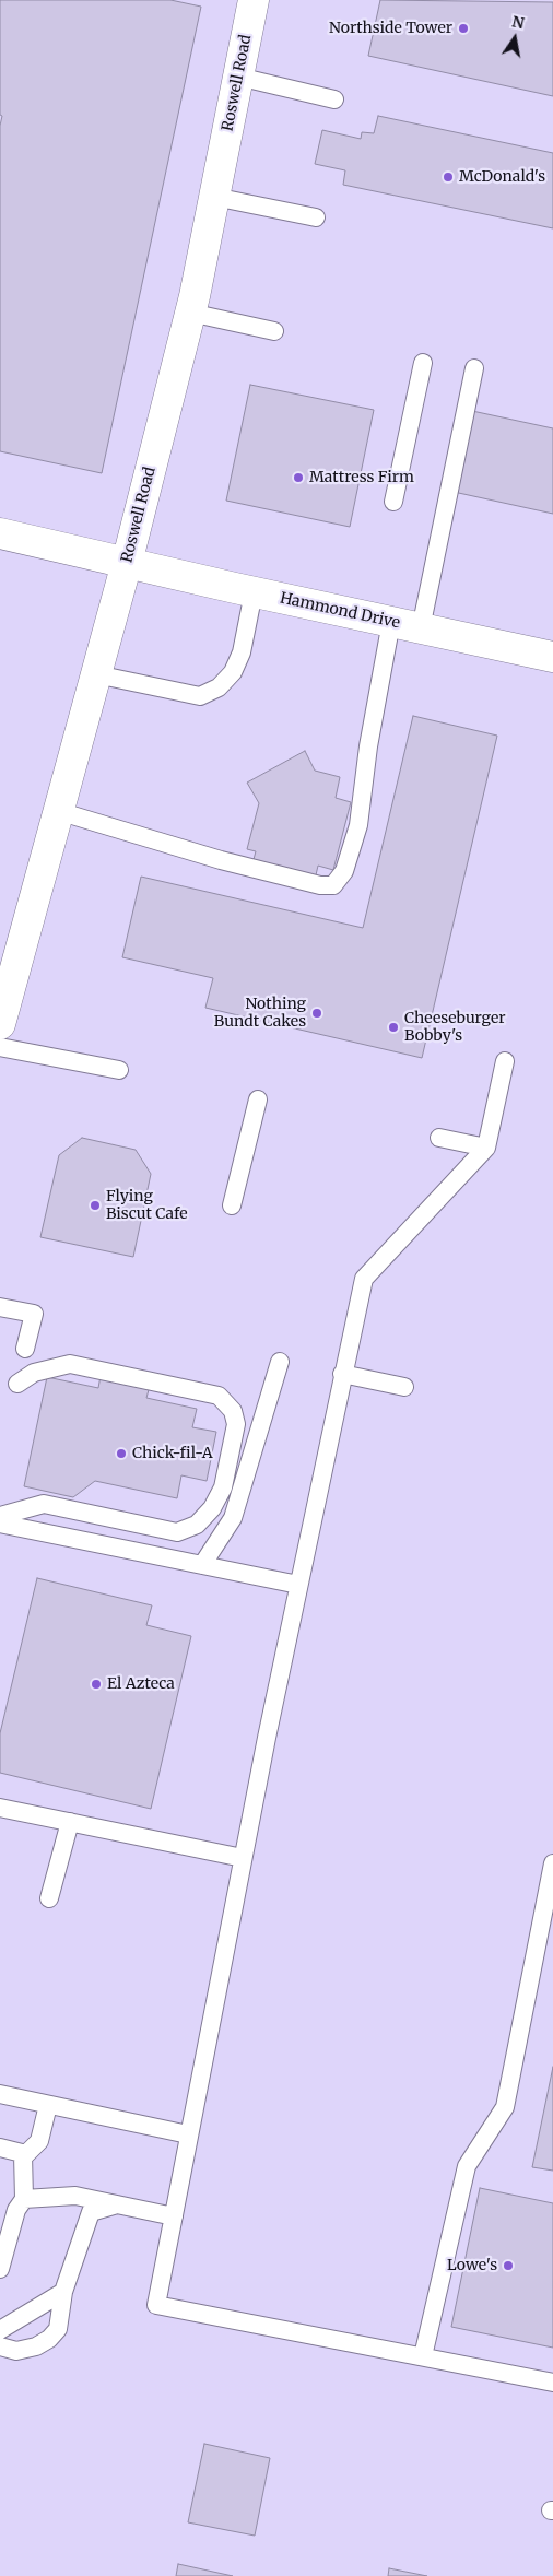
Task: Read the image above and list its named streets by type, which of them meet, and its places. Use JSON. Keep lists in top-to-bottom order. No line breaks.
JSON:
{"streets":{"main road":["Roswell Road","Hammond Drive"]},"crossings":[["Roswell Road","Hammond Drive"]],"places":["Northside Tower","McDonald's","Mattress Firm","Nothing Bundt Cakes","Cheeseburger Bobby's","Flying Biscut Cafe","Chick-fil-A","El Azteca","Lowe's"],"north":"top"}
